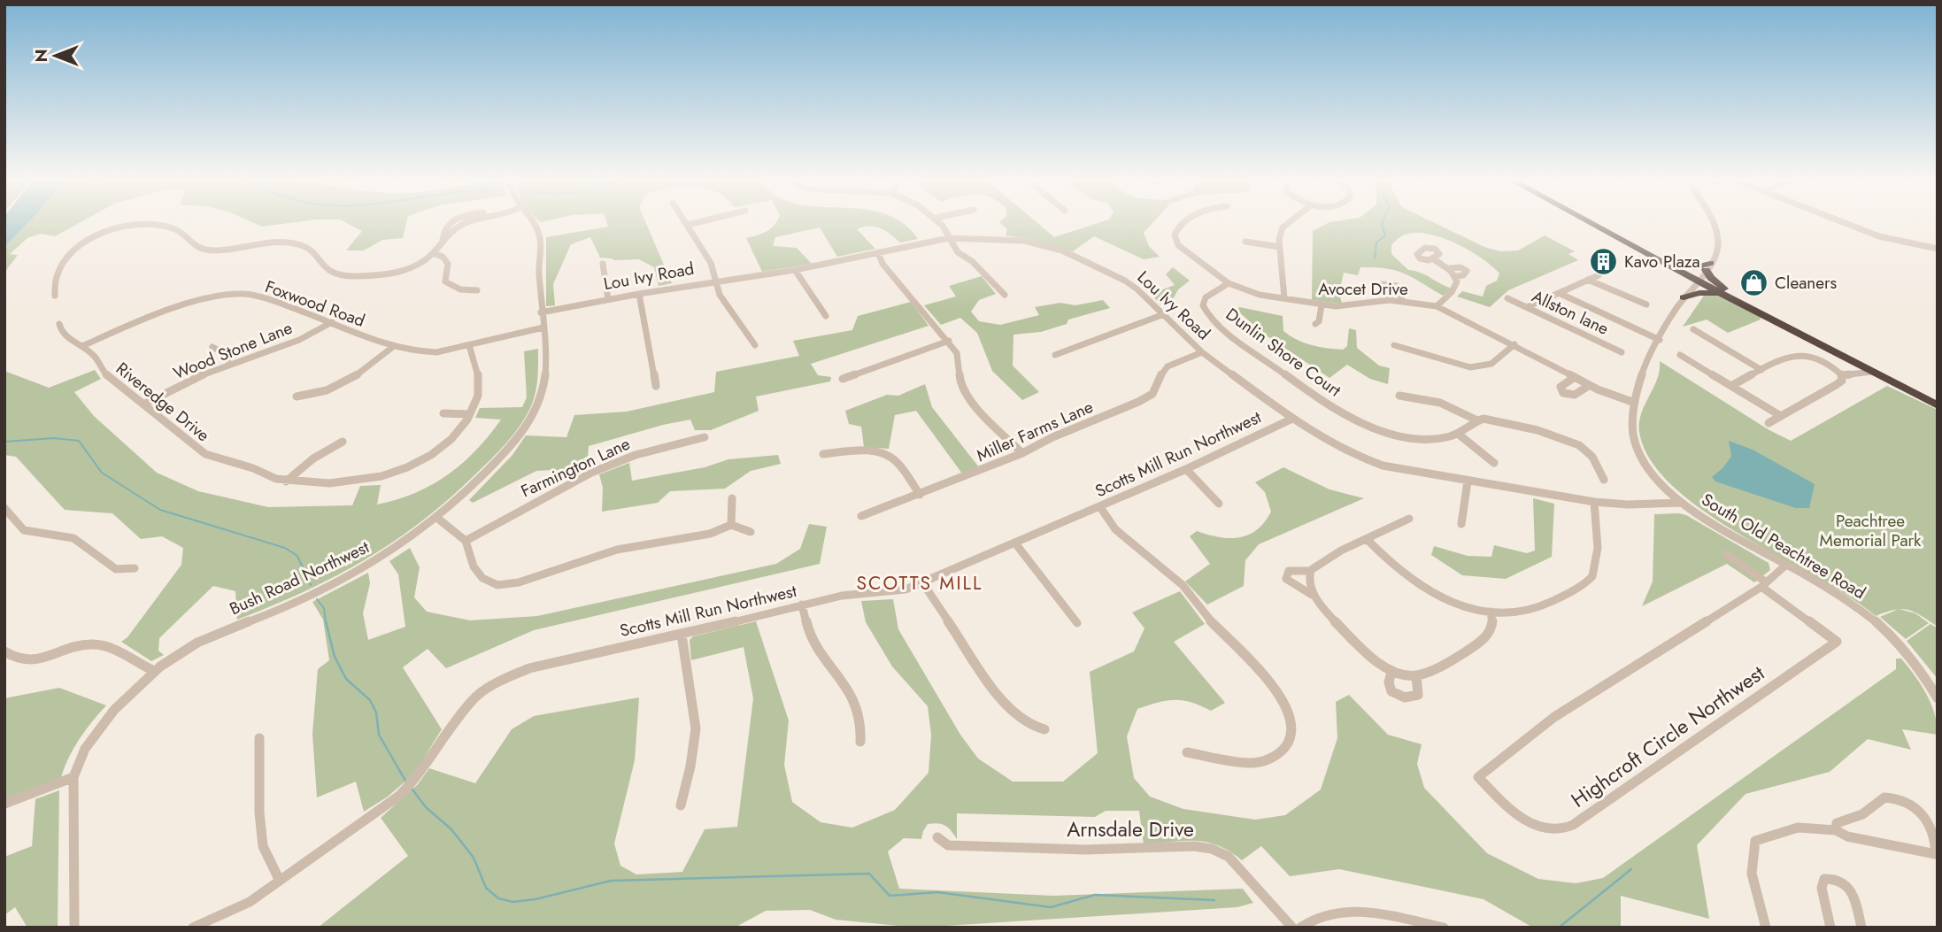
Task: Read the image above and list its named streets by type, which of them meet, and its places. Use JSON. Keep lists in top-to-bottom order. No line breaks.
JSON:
{"streets":{"street":["Lou Ivy Road","Avocet Drive","Foxwood Road","Allston lane","Wood Stone Lane","Dunlin Shore Court","Riveredge Drive","Miller Farms Lane","Scotts Mill Run Northwest","Farmington Lane","South Old Peachtree Road","Bush Road Northwest","Highcroft Circle Northwest","Arnsdale Drive"]},"crossings":[["Lou Ivy Road","Miller Farms Lane"],["Lou Ivy Road","Scotts Mill Run Northwest"],["Lou Ivy Road","South Old Peachtree Road"],["Lou Ivy Road","Bush Road Northwest"],["Avocet Drive","Dunlin Shore Court"],["Foxwood Road","Wood Stone Lane"],["Foxwood Road","Riveredge Drive"],["Foxwood Road","Bush Road Northwest"],["Wood Stone Lane","Riveredge Drive"],["South Old Peachtree Road","Highcroft Circle Northwest"]],"districts":["SCOTTS MILL"],"parks":["Peachtree Memorial Park"],"places":{"building":["Kavo Plaza"],"shop":["Cleaners"]},"north":"left"}
